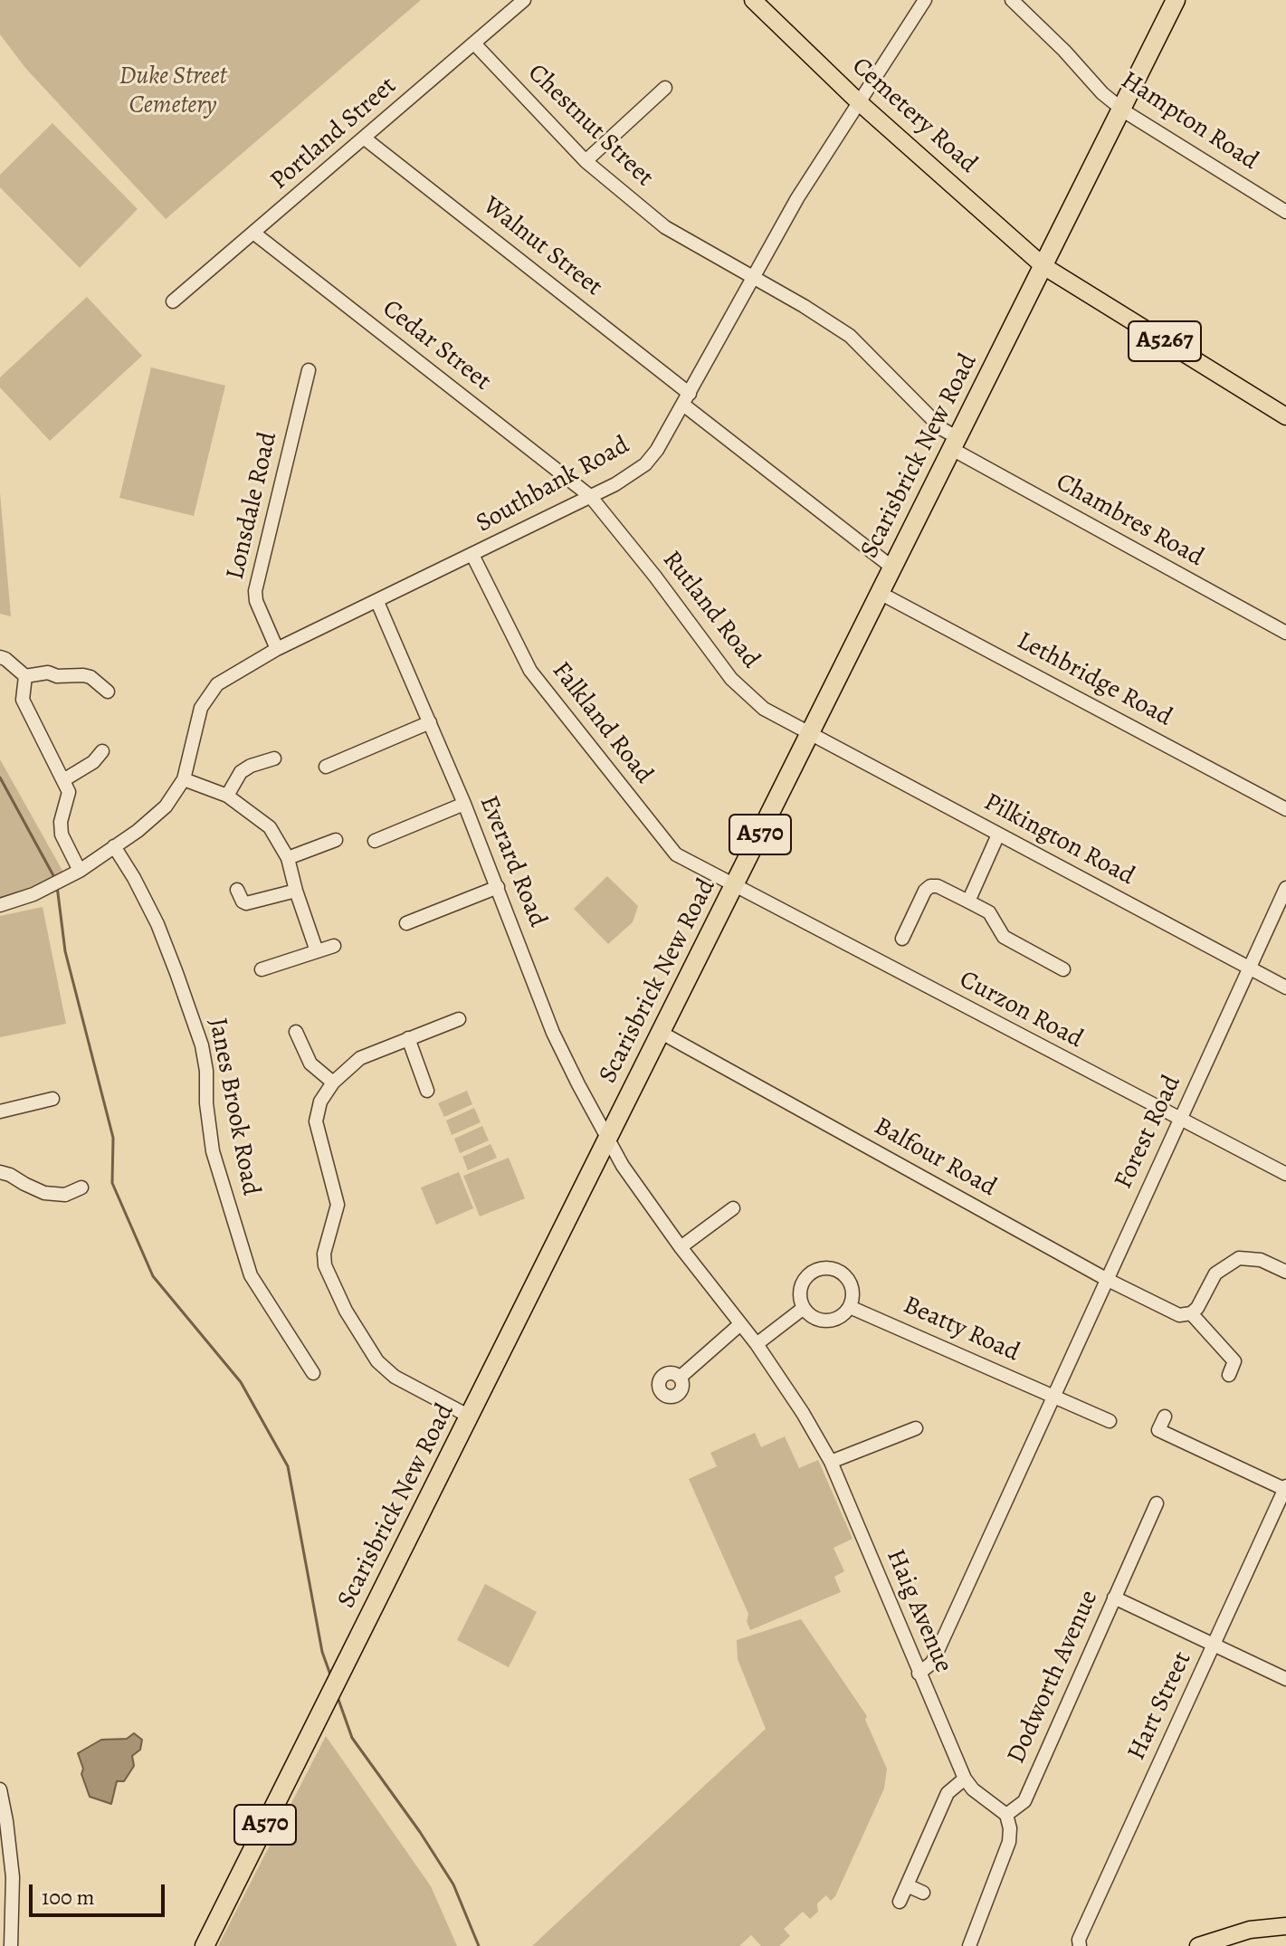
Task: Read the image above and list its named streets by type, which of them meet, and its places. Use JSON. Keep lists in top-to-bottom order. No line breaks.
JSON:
{"streets":{"highway":["Scarisbrick New Road","A570"],"main road":["Cemetery Road","A5267"],"street":["Hampton Road","Chestnut Street","Portland Street","Walnut Street","Cedar Street","Southbank Road","Lonsdale Road","Chambres Road","Rutland Road","Lethbridge Road","Falkland Road","Pilkington Road","Everard Road","Curzon Road","Janes Brook Road","Forest Road","Balfour Road","Beatty Road","Haig Avenue","Dodworth Avenue","Hart Street"]},"crossings":[["Cemetery Road","A5267"],["Cemetery Road","Scarisbrick New Road"],["Cemetery Road","Southbank Road"],["Hampton Road","Scarisbrick New Road"],["Chestnut Street","Portland Street"],["Chestnut Street","Scarisbrick New Road"],["Chestnut Street","Southbank Road"],["Chestnut Street","Chambres Road"],["Portland Street","Walnut Street"],["Portland Street","Cedar Street"],["Walnut Street","Scarisbrick New Road"],["Walnut Street","Southbank Road"],["A5267","Scarisbrick New Road"],["Cedar Street","Southbank Road"],["Cedar Street","Rutland Road"],["Scarisbrick New Road","Chambres Road"],["Scarisbrick New Road","Rutland Road"],["Scarisbrick New Road","Lethbridge Road"],["Scarisbrick New Road","Falkland Road"],["Scarisbrick New Road","Pilkington Road"],["Scarisbrick New Road","Everard Road"],["Scarisbrick New Road","Curzon Road"],["Scarisbrick New Road","Balfour Road"],["Scarisbrick New Road","Haig Avenue"],["Southbank Road","Lonsdale Road"],["Southbank Road","Rutland Road"],["Southbank Road","Falkland Road"],["Southbank Road","Everard Road"],["Southbank Road","Janes Brook Road"],["Rutland Road","Pilkington Road"],["Falkland Road","Curzon Road"],["Pilkington Road","Forest Road"],["Everard Road","Haig Avenue"],["Curzon Road","Forest Road"],["Forest Road","Balfour Road"],["Forest Road","Beatty Road"],["Forest Road","Haig Avenue"],["Haig Avenue","Dodworth Avenue"]],"parks":["Duke Street Cemetery"],"scale_bar":"100 m"}
